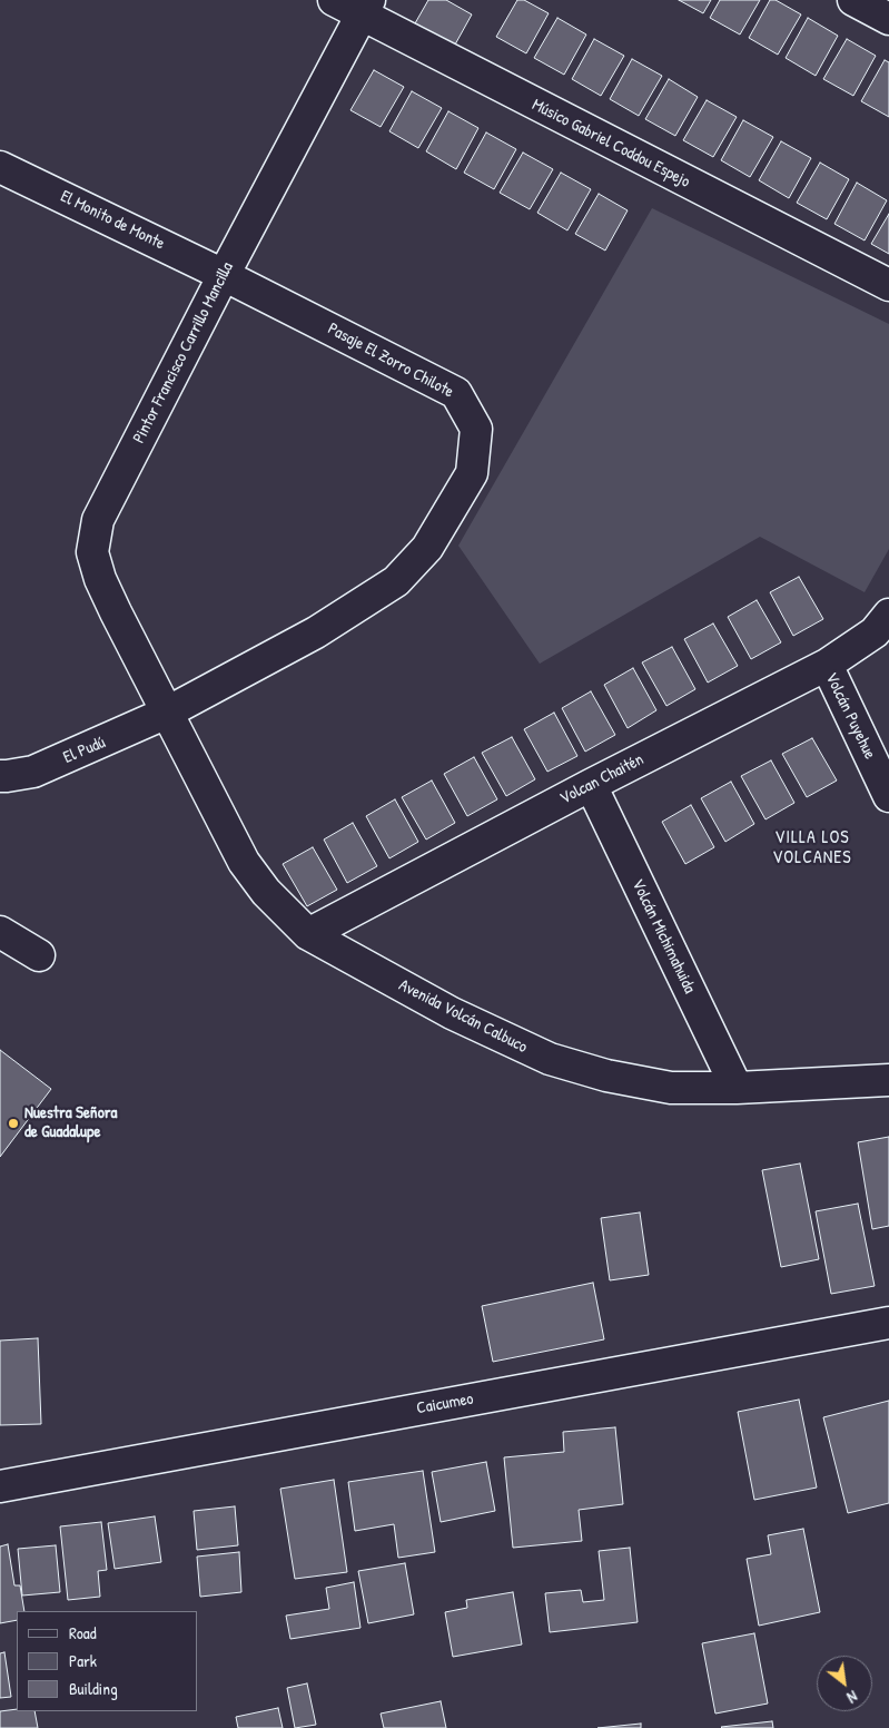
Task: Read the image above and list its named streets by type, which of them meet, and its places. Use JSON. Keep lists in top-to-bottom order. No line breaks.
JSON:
{"streets":{"street":["Músico Gabriel Coddou Espejo","El Monito de Monte","Pintor Francisco Carrillo Mancilla","Pasaje El Zorro Chilote","Volcán Puyehue","El Pudú","Volcan Chaitén","Volcán Michimahuida","Avenida Volcán Calbuco","Caicumeo"]},"crossings":[["Músico Gabriel Coddou Espejo","Pintor Francisco Carrillo Mancilla"],["El Monito de Monte","Pintor Francisco Carrillo Mancilla"],["El Monito de Monte","Pasaje El Zorro Chilote"],["Pintor Francisco Carrillo Mancilla","Pasaje El Zorro Chilote"],["Pintor Francisco Carrillo Mancilla","El Pudú"],["Pintor Francisco Carrillo Mancilla","Avenida Volcán Calbuco"],["Pasaje El Zorro Chilote","El Pudú"],["Pasaje El Zorro Chilote","Avenida Volcán Calbuco"],["Volcán Puyehue","Volcan Chaitén"],["El Pudú","Avenida Volcán Calbuco"],["Volcan Chaitén","Volcán Michimahuida"],["Volcan Chaitén","Avenida Volcán Calbuco"],["Volcán Michimahuida","Avenida Volcán Calbuco"]],"districts":["VILLA LOS VOLCANES"],"places":["Nuestra Señora de Guadalupe"],"legend":["Road","Park","Building"],"north":"bottom right"}
